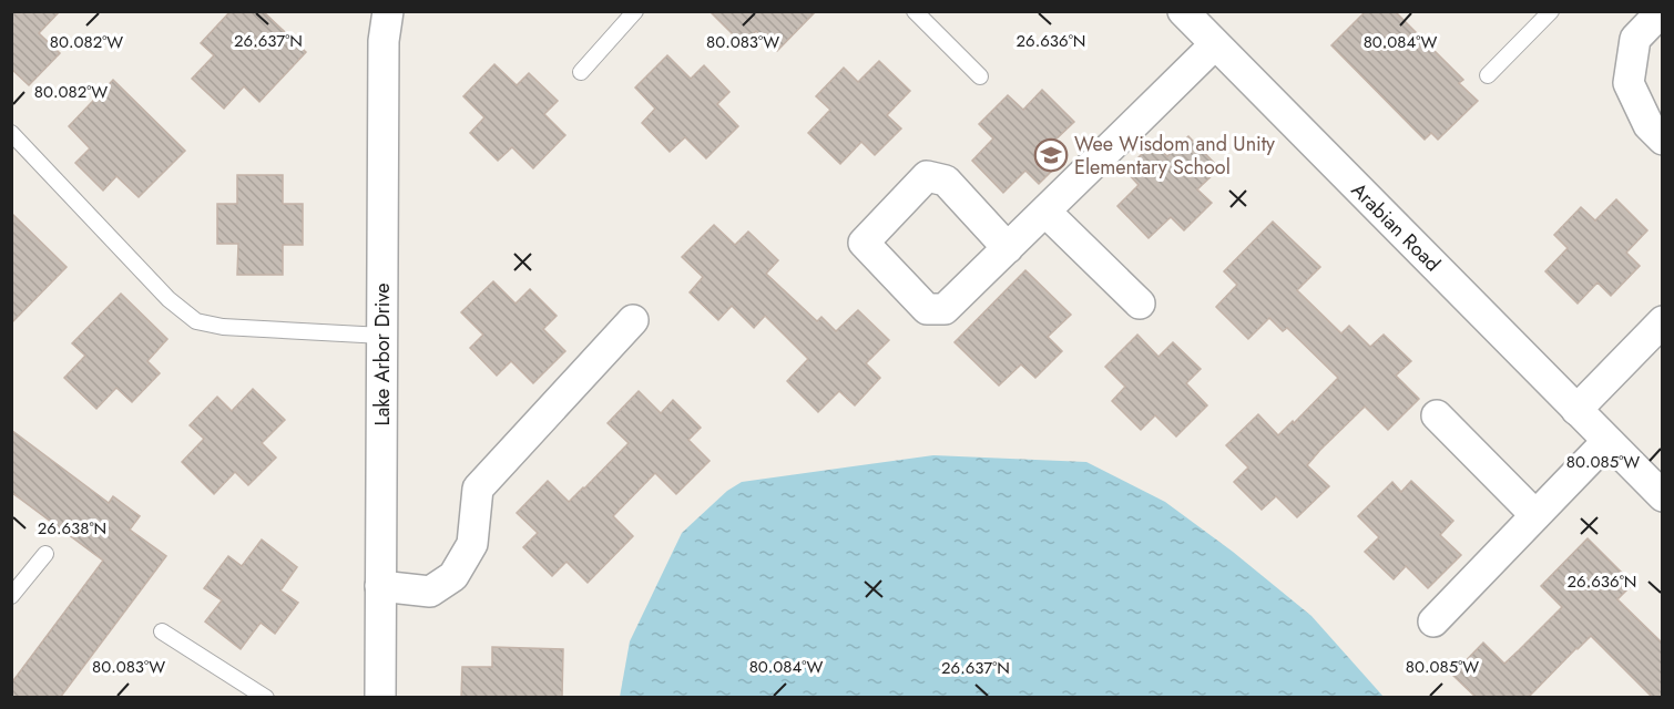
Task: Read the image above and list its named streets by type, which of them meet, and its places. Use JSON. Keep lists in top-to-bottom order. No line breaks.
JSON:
{"streets":{"street":["Arabian Road","Lake Arbor Drive"]},"places":{"school or university":["Wee Wisdom and Unity Elementary School"]},"coordinates":["26.637°N","26.636°N","80.084°W","80.082°W","80.083°W","80.085°W","26.638°N"]}
